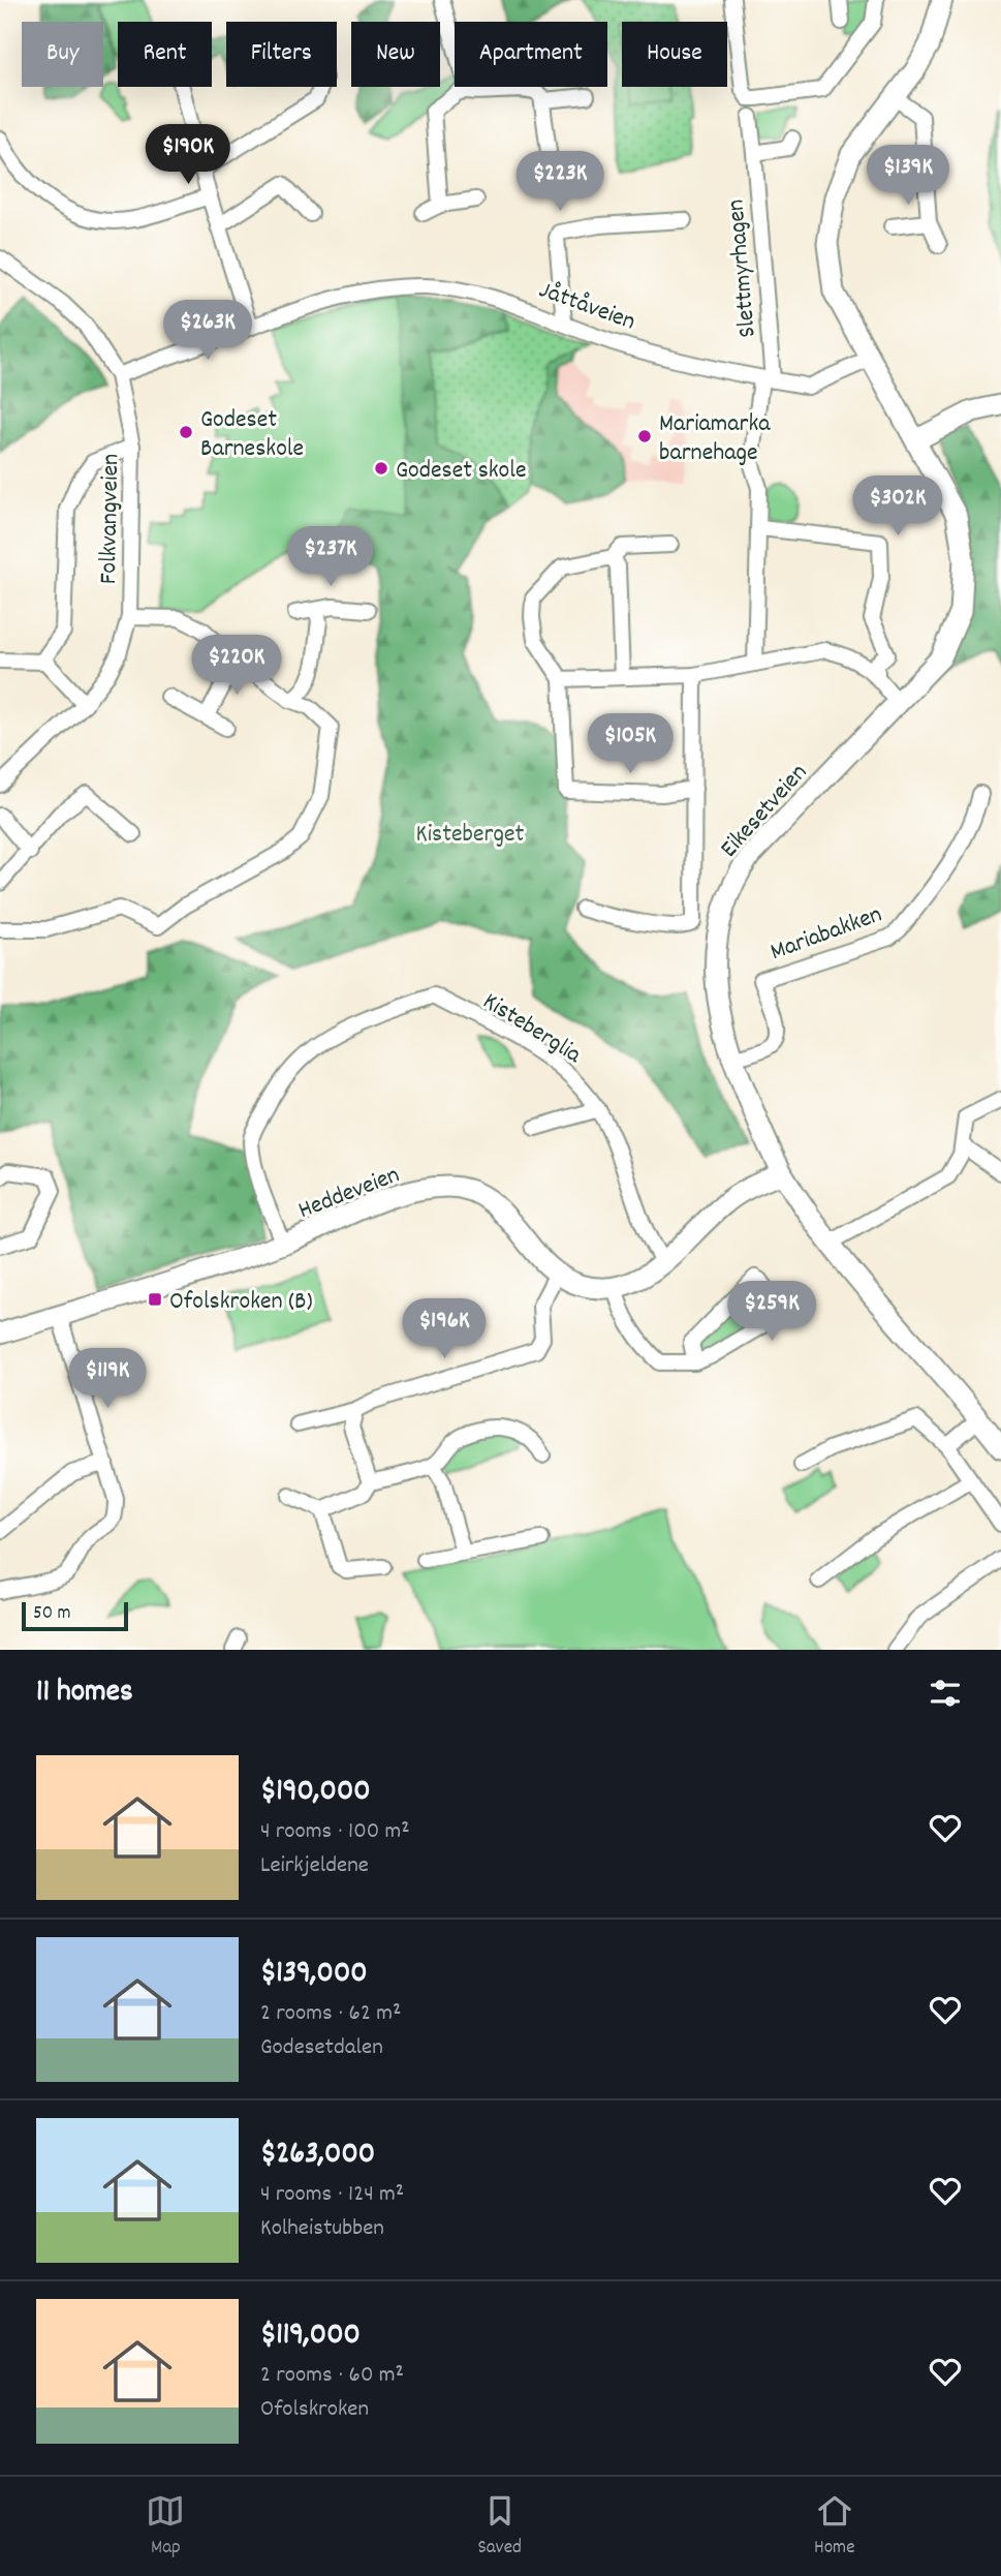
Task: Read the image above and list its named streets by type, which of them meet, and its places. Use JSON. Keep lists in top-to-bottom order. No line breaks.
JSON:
{"streets":{"main road":["Eikesetveien","Heddeveien"],"street":["Slettmyrhagen","Jåttåveien","Folkvangveien","Mariabakken","Kisteberglia"]},"crossings":[["Slettmyrhagen","Jåttåveien"],["Jåttåveien","Folkvangveien"],["Jåttåveien","Eikesetveien"],["Eikesetveien","Mariabakken"],["Kisteberglia","Heddeveien"]],"parks":["Kisteberget"],"places":{"other":["Godeset Barneskole","Mariamarka barnehage","Godeset skole"],"transit":["Ofolskroken (B)"]},"scale_bar":"50 m","page":{"chip":["Buy","Rent","Filters","New","Apartment","House"],"price":["$190K","$139K","$223K","$263K","$302K","$237K","$220K","$105K","$259K","$196K","$119K"],"scale":"50 m","heading":"11 homes","list":[{"name":"$190,000","note":"4 rooms · 100 m² · Leirkjeldene"},{"name":"$139,000","note":"2 rooms · 62 m² · Godesetdalen"},{"name":"$263,000","note":"4 rooms · 124 m² · Kolheistubben"},{"name":"$119,000","note":"2 rooms · 60 m² · Ofolskroken"}],"tabs":["Map","Saved","Home"]}}
